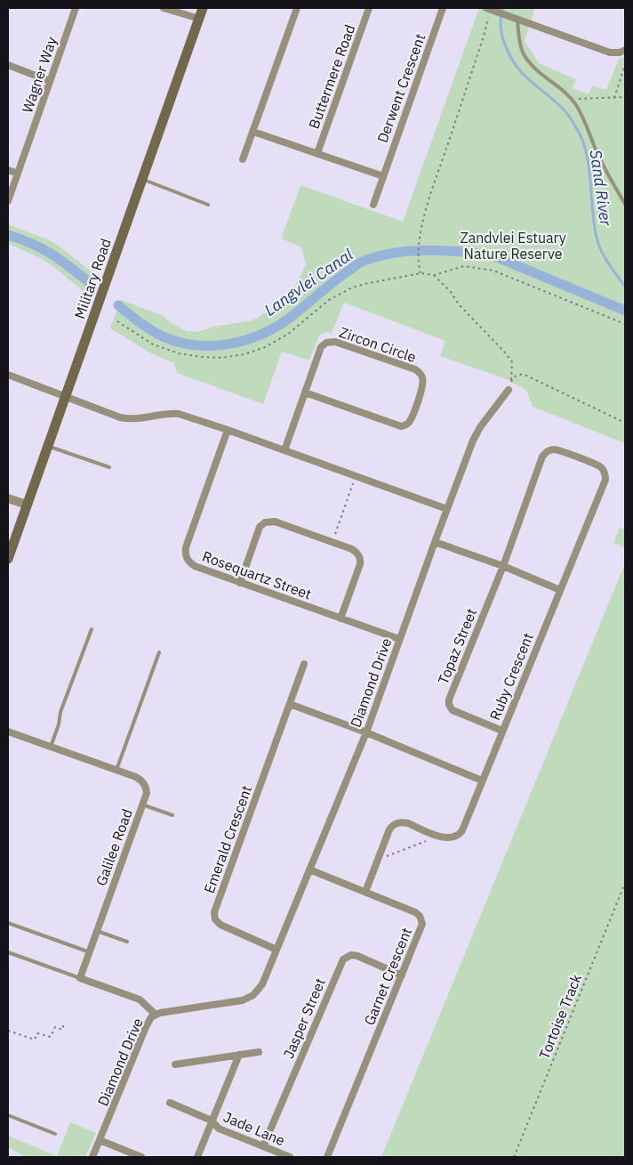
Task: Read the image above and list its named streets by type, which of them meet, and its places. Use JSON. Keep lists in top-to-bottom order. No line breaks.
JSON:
{"streets":{"main road":["Military Road"],"street":["Wagner Way","Buttermere Road","Derwent Crescent","Zircon Circle","Rosequartz Street","Topaz Street","Ruby Crescent","Diamond Drive","Emerald Crescent","Galilee Road","Garnet Crescent","Jasper Street","Jade Lane"],"path":["Tortoise Track"]},"crossings":[["Rosequartz Street","Diamond Drive"],["Topaz Street","Ruby Crescent"],["Diamond Drive","Emerald Crescent"],["Diamond Drive","Garnet Crescent"],["Garnet Crescent","Jasper Street"],["Jasper Street","Jade Lane"]],"water":["Sand River","Langvlei Canal"],"parks":["Zandvlei Estuary Nature Reserve"]}
